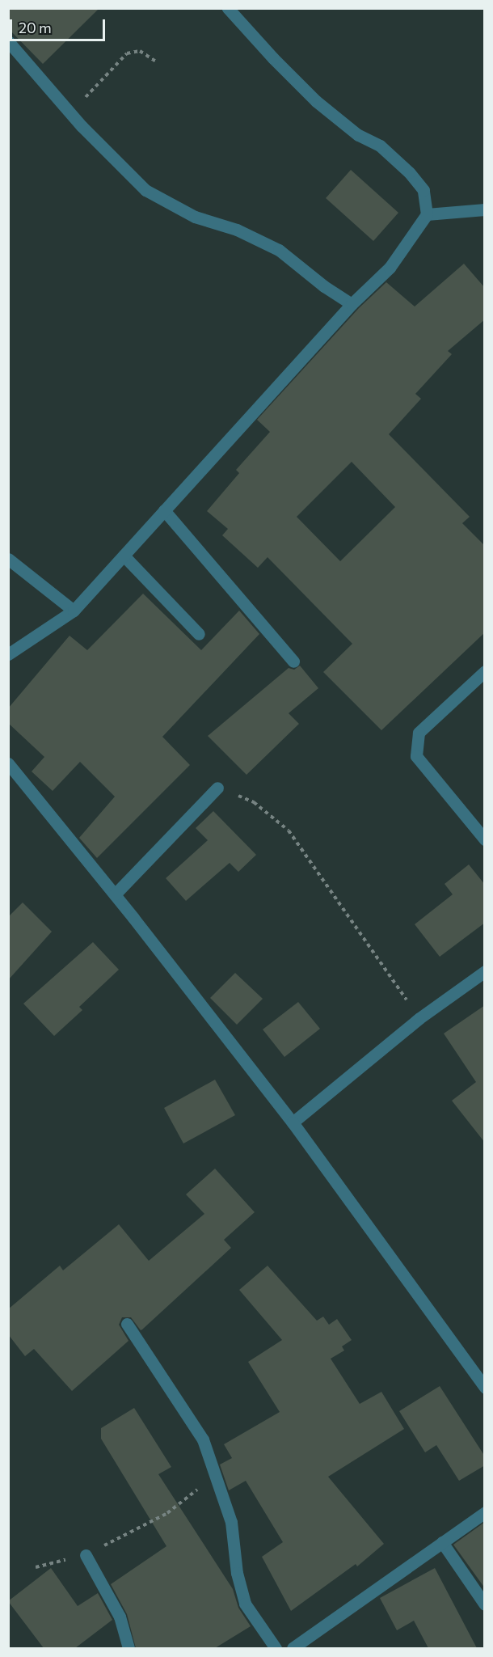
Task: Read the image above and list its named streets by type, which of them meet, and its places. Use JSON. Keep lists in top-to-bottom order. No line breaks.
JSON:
{"scale_bar":"20 m"}
